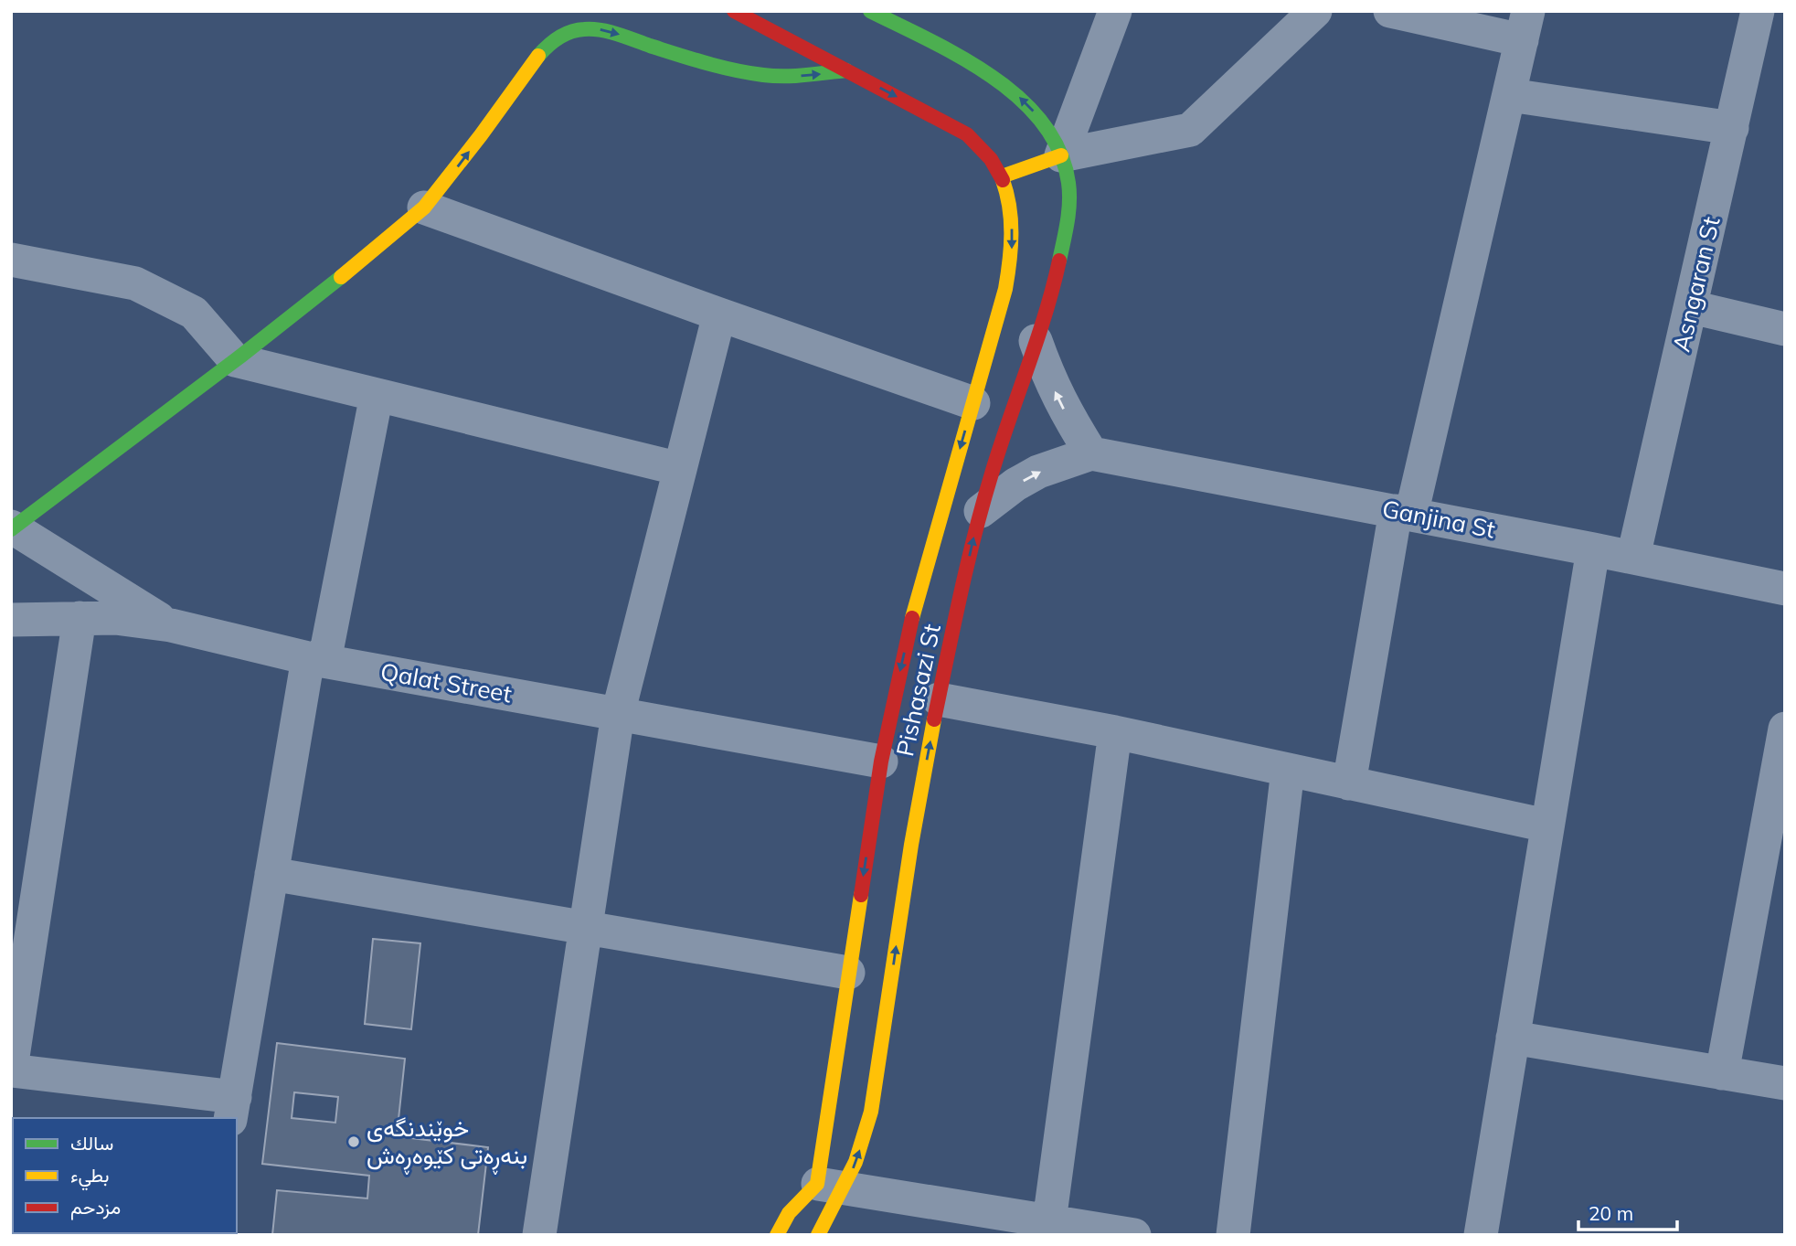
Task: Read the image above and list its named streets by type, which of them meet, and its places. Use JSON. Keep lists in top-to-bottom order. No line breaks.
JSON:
{"streets":{"main road":["Pishasazi St"],"street":["Asngaran St","Ganjina St","Qalat Street"]},"crossings":[["Asngaran St","Ganjina St"],["Ganjina St","Pishasazi St"],["Qalat Street","Pishasazi St"]],"places":["خوێندنگەی بنەڕەتی کێوەڕەش"],"legend":["سالك","بطيء","مزدحم"],"scale_bar":"20 m"}
